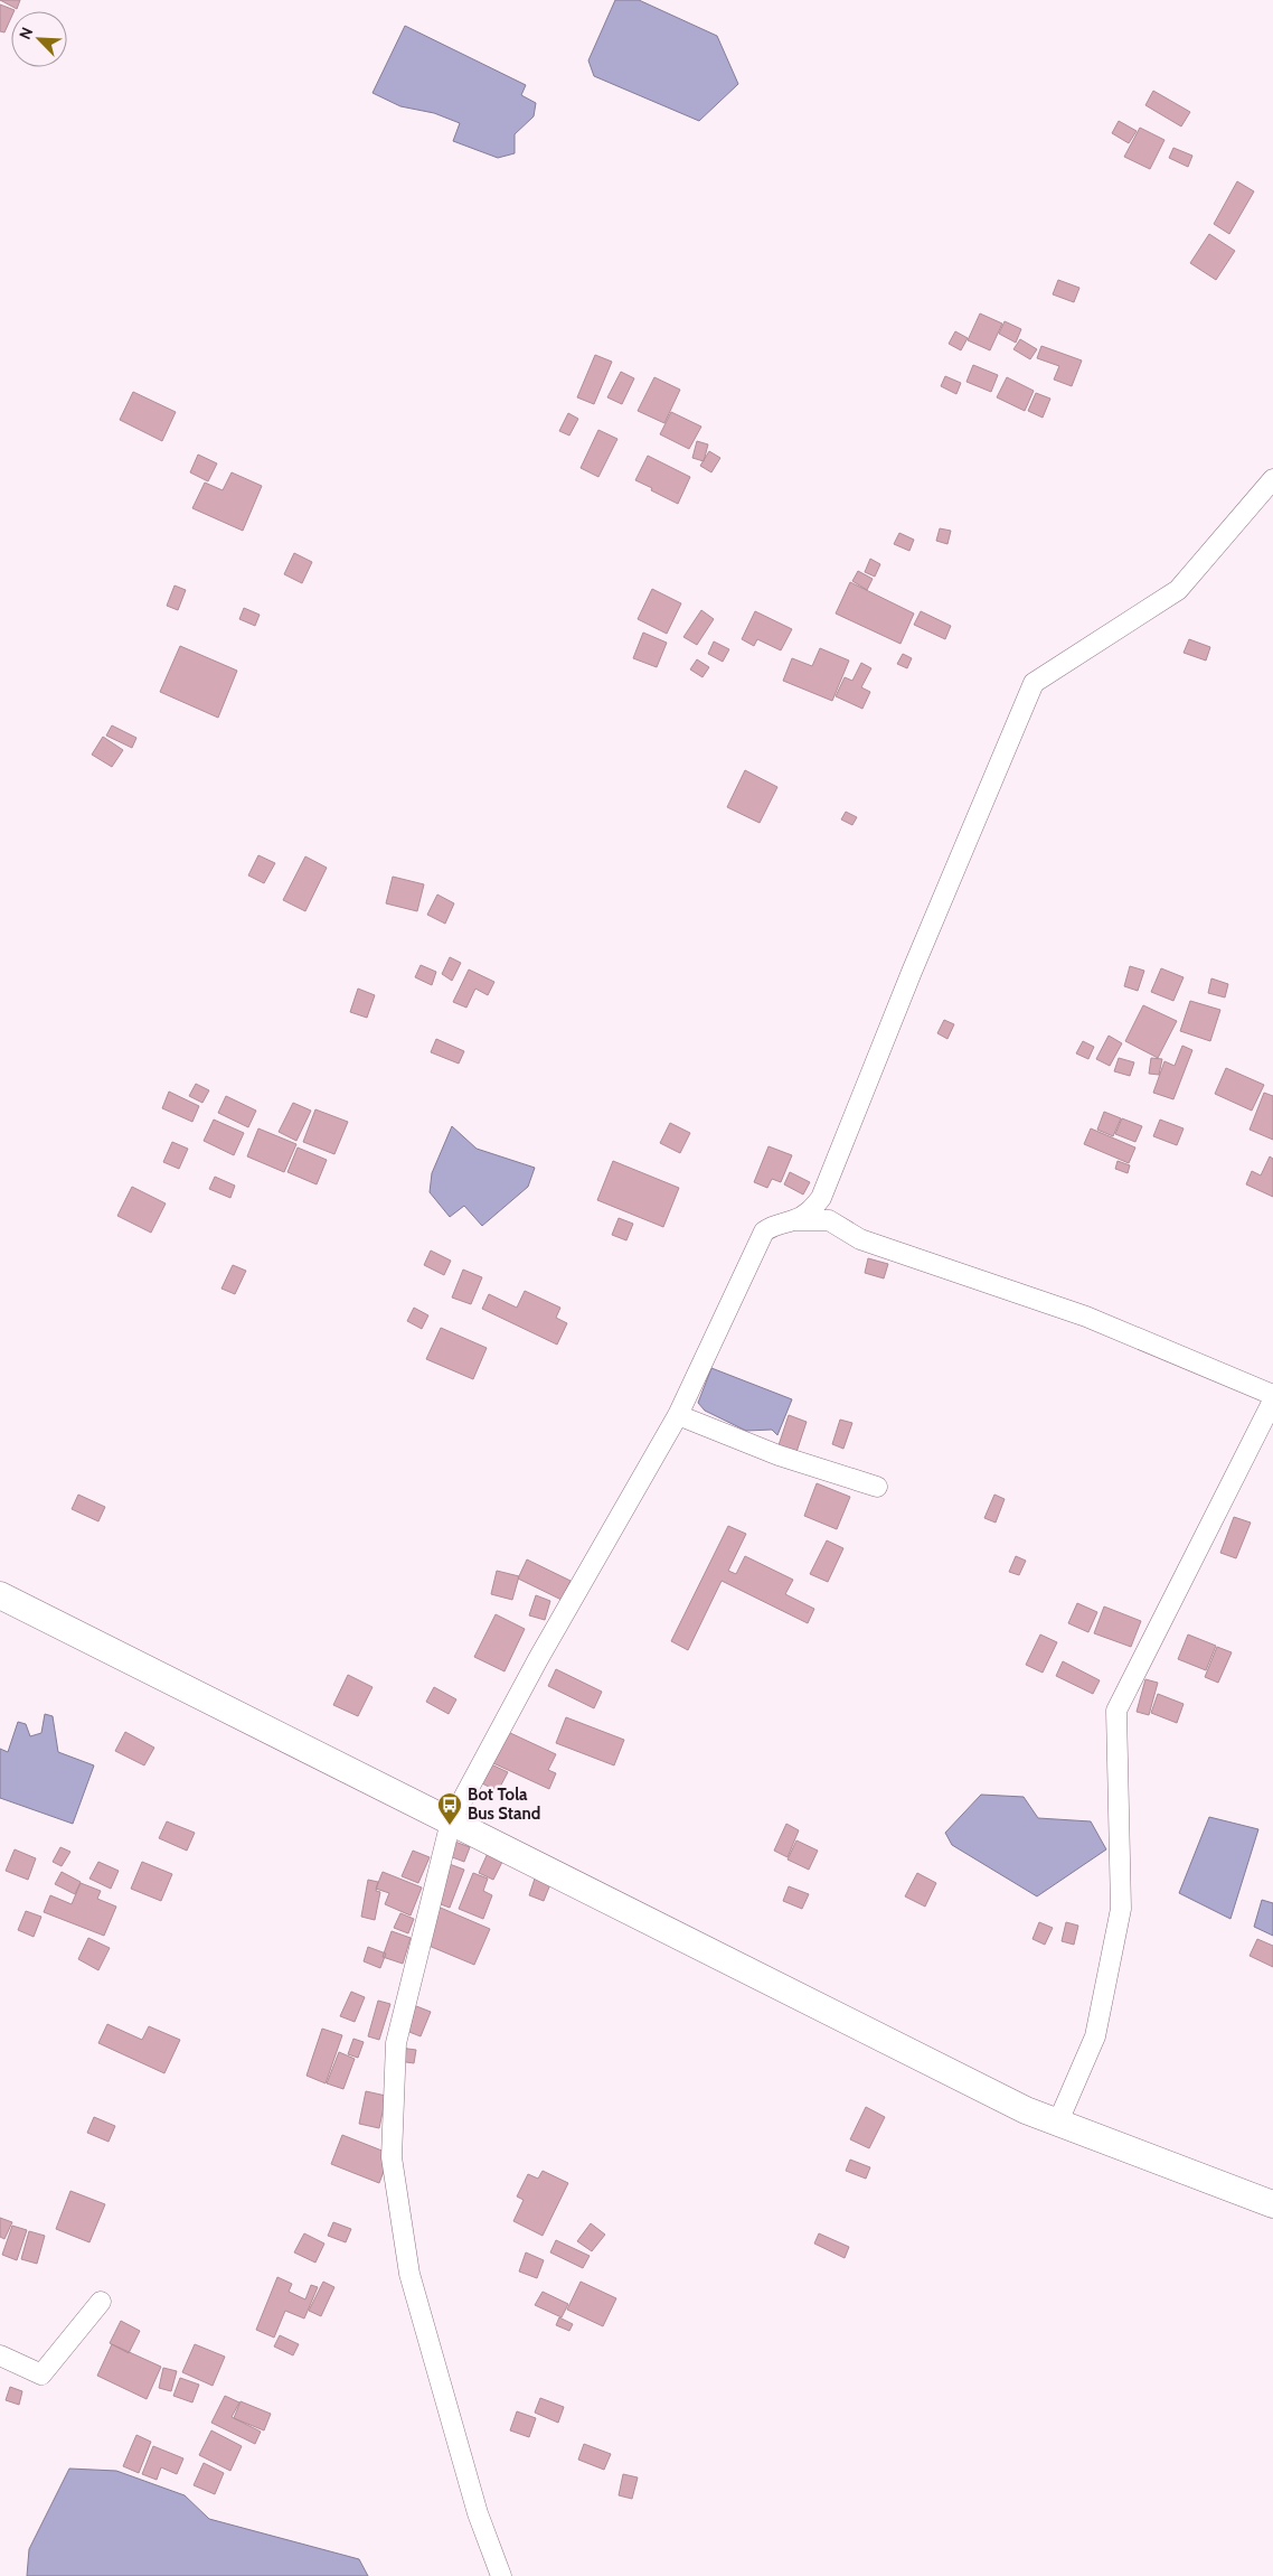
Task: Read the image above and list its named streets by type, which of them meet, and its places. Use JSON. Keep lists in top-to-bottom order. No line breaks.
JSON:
{"places":{"bus stop":["Bot Tola Bus Stand"]},"north":"top left"}
